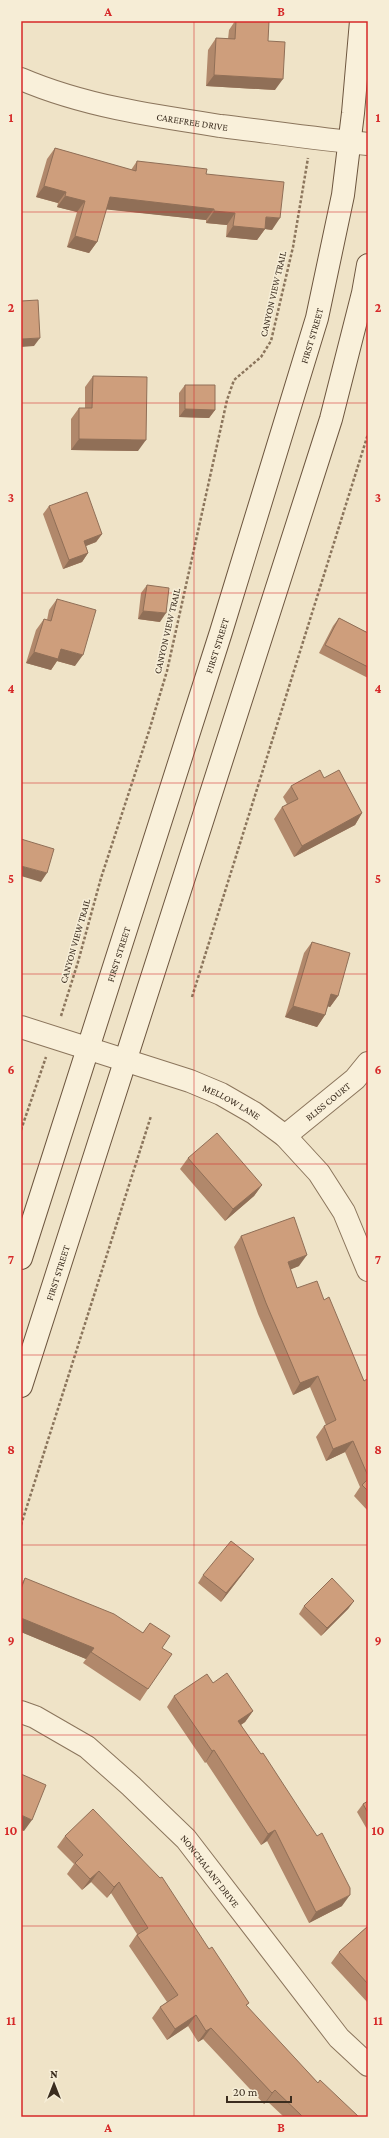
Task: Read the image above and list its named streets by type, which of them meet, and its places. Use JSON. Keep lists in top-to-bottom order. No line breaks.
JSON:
{"streets":{"main road":["CAREFREE DRIVE","FIRST STREET","BLISS COURT","MELLOW LANE","NONCHALANT DRIVE"],"path":["CANYON VIEW TRAIL"]},"crossings":[["CAREFREE DRIVE","CANYON VIEW TRAIL"],["CAREFREE DRIVE","FIRST STREET"],["CANYON VIEW TRAIL","MELLOW LANE"],["FIRST STREET","MELLOW LANE"],["BLISS COURT","MELLOW LANE"]],"scale_bar":"20 m","north":"top","grid":{"columns":["A","B"],"rows":["1","2","3","4","5","6","7","8","9","10","11"]}}
